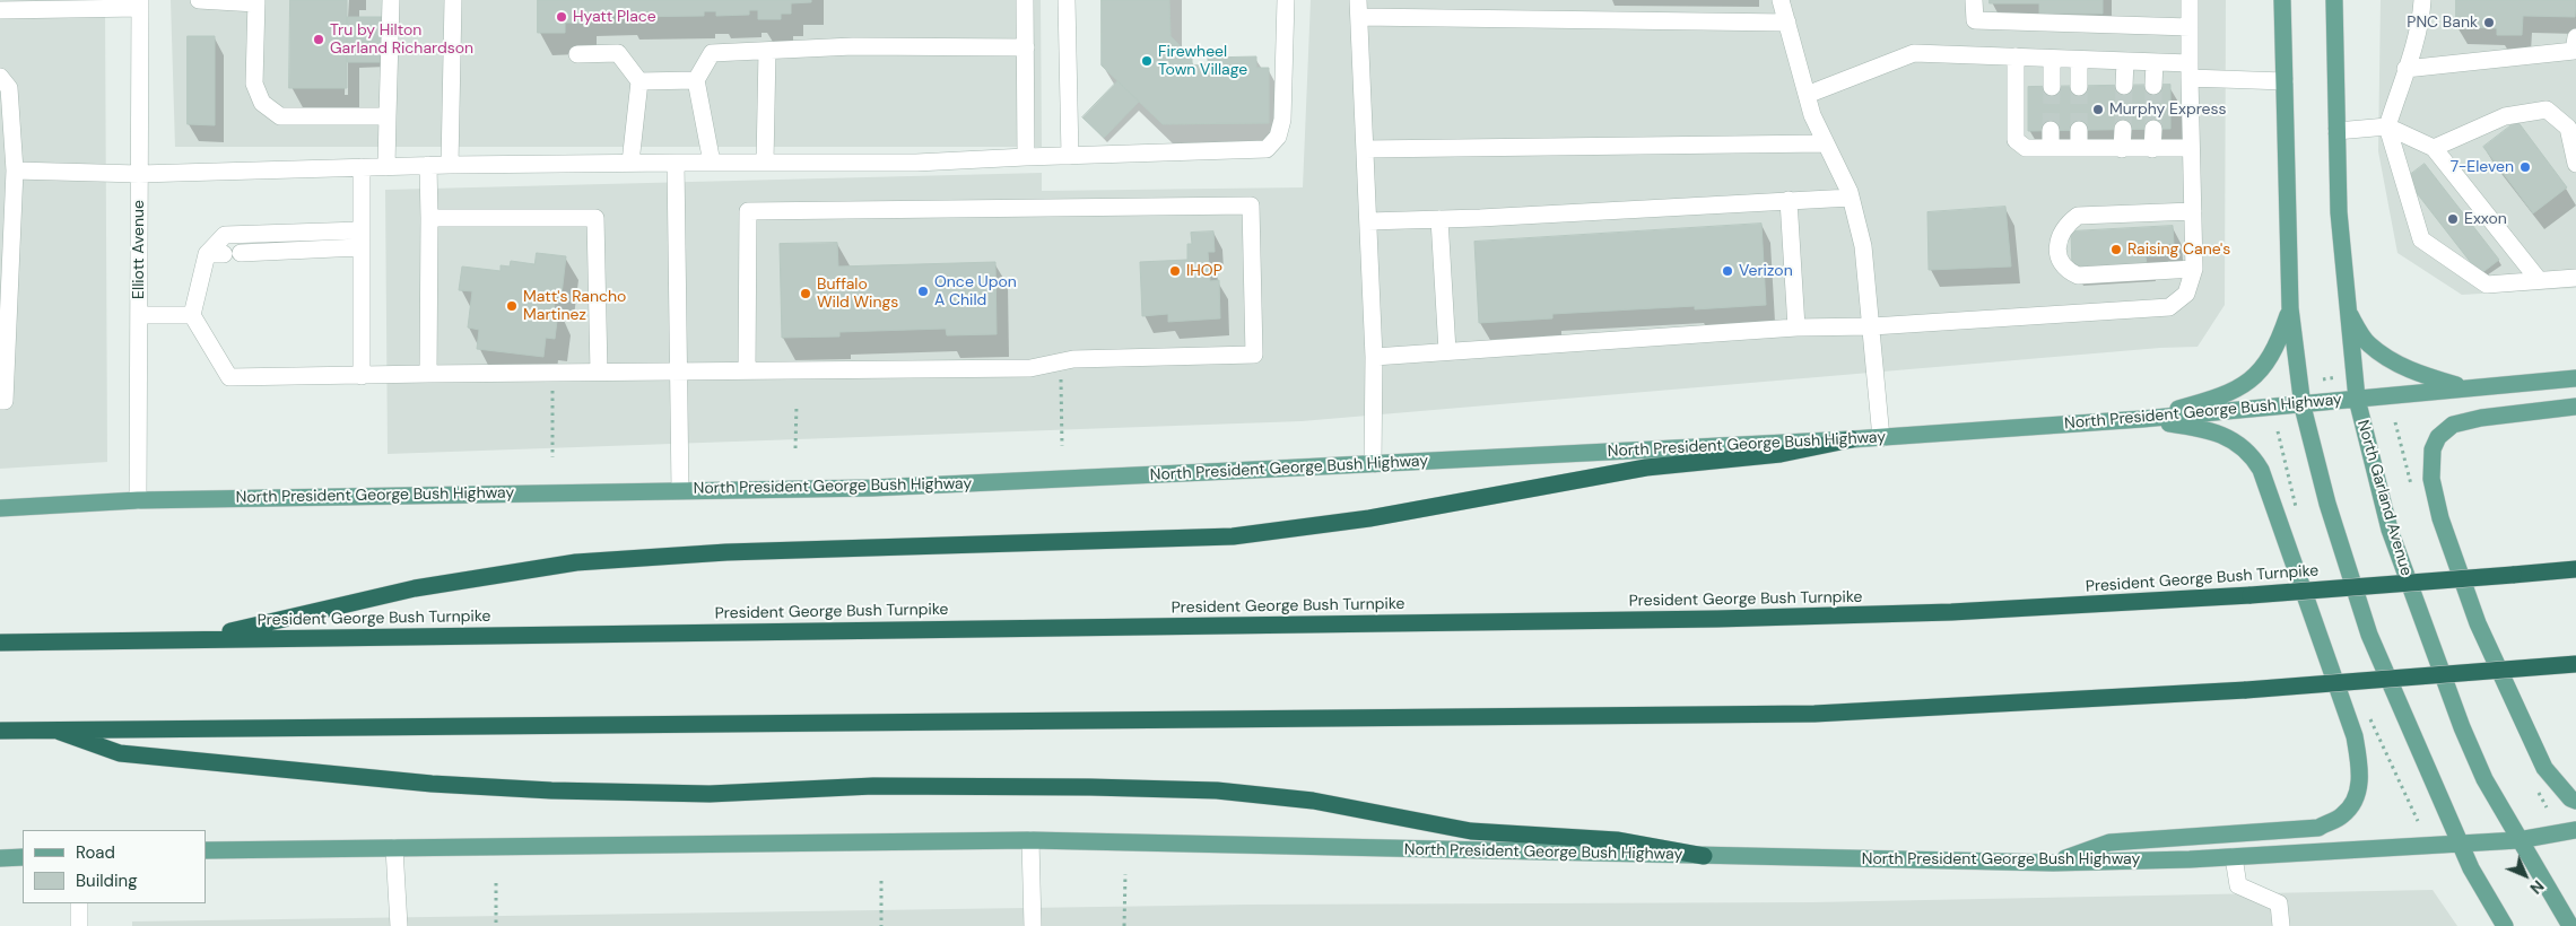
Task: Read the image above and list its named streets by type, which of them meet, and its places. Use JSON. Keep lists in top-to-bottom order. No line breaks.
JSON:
{"streets":{"highway":["President George Bush Turnpike"],"main road":["North President George Bush Highway","North Garland Avenue"],"street":["Elliott Avenue"]},"crossings":[["Elliott Avenue","North President George Bush Highway"],["North President George Bush Highway","North Garland Avenue"]],"places":["Hyatt Place","PNC Bank","Tru by Hilton Garland Richardson","Firewheel Town Village","Murphy Express","7-Eleven","Exxon","Raising Cane's","IHOP","Verizon","Once Upon A Child","Buffalo Wild Wings","Matt's Rancho Martinez"],"legend":["Road","Building"],"north":"bottom right"}
